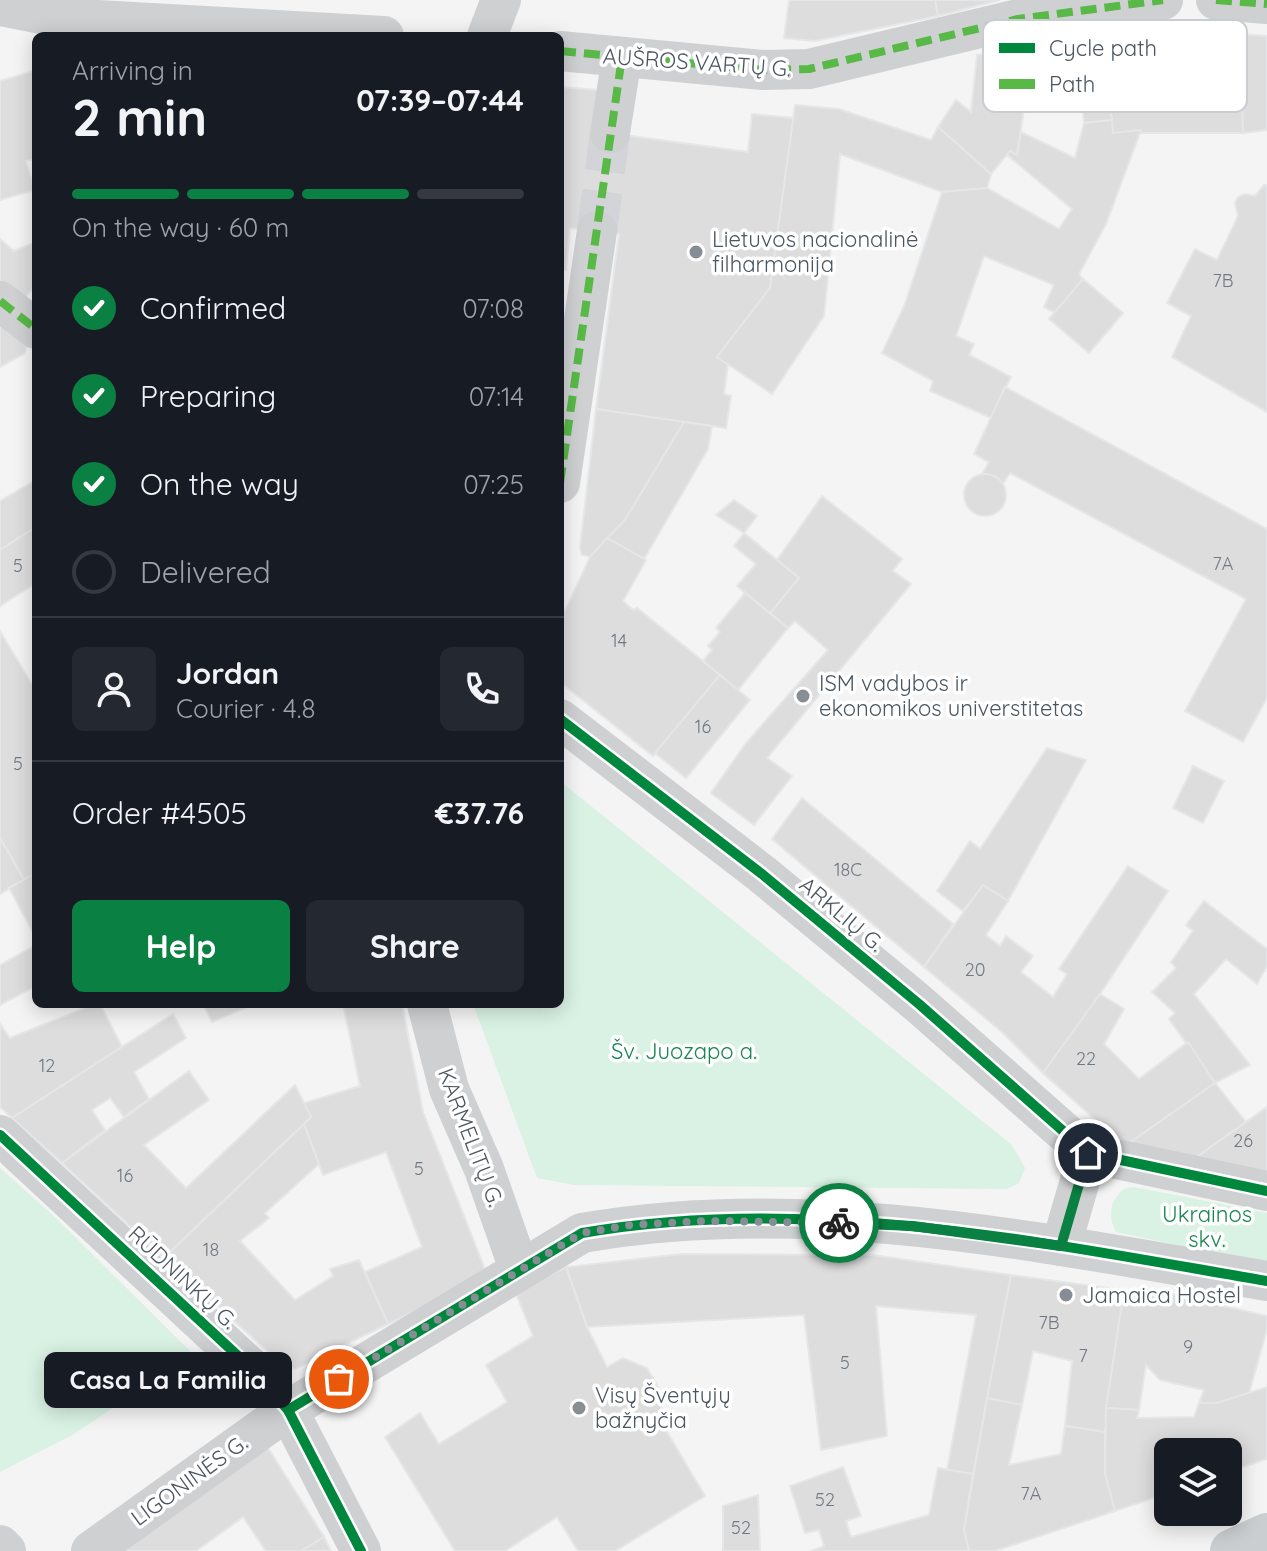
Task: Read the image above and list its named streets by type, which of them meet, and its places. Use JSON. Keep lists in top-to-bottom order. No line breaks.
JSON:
{"streets":{"street":["AUŠROS VARTŲ G.","ARKLIŲ G.","KARMELITŲ G.","RŪDNINKŲ G.","LIGONINĖS G."]},"crossings":[["KARMELITŲ G.","LIGONINĖS G."],["RŪDNINKŲ G.","LIGONINĖS G."]],"parks":["Šv. Juozapo a.","Ukrainos skv."],"places":["Lietuvos nacionalinė filharmonija","ISM vadybos ir ekonomikos universtitetas","Jamaica Hostel","Casa La Familia","Visų Šventųjų bažnyčia"],"house_numbers":["7B","7A","5","14","16","5","18C","20","22","12","26","5","16","18","7B","9","7","5","7A","52","52"],"legend":["Cycle path","Path"],"page":{"heading":["2 min","Arriving in","07:39–07:44"],"panel":["Jordan","Courier · 4.8","Order #4505","€37.76"],"bar":"On the way · 60 m","list":[["Confirmed","07:08"],["Preparing","07:14"],["On the way","07:25"],"Delivered"],"buttons":["Help","Share"],"bubble":"Casa La Familia"}}
